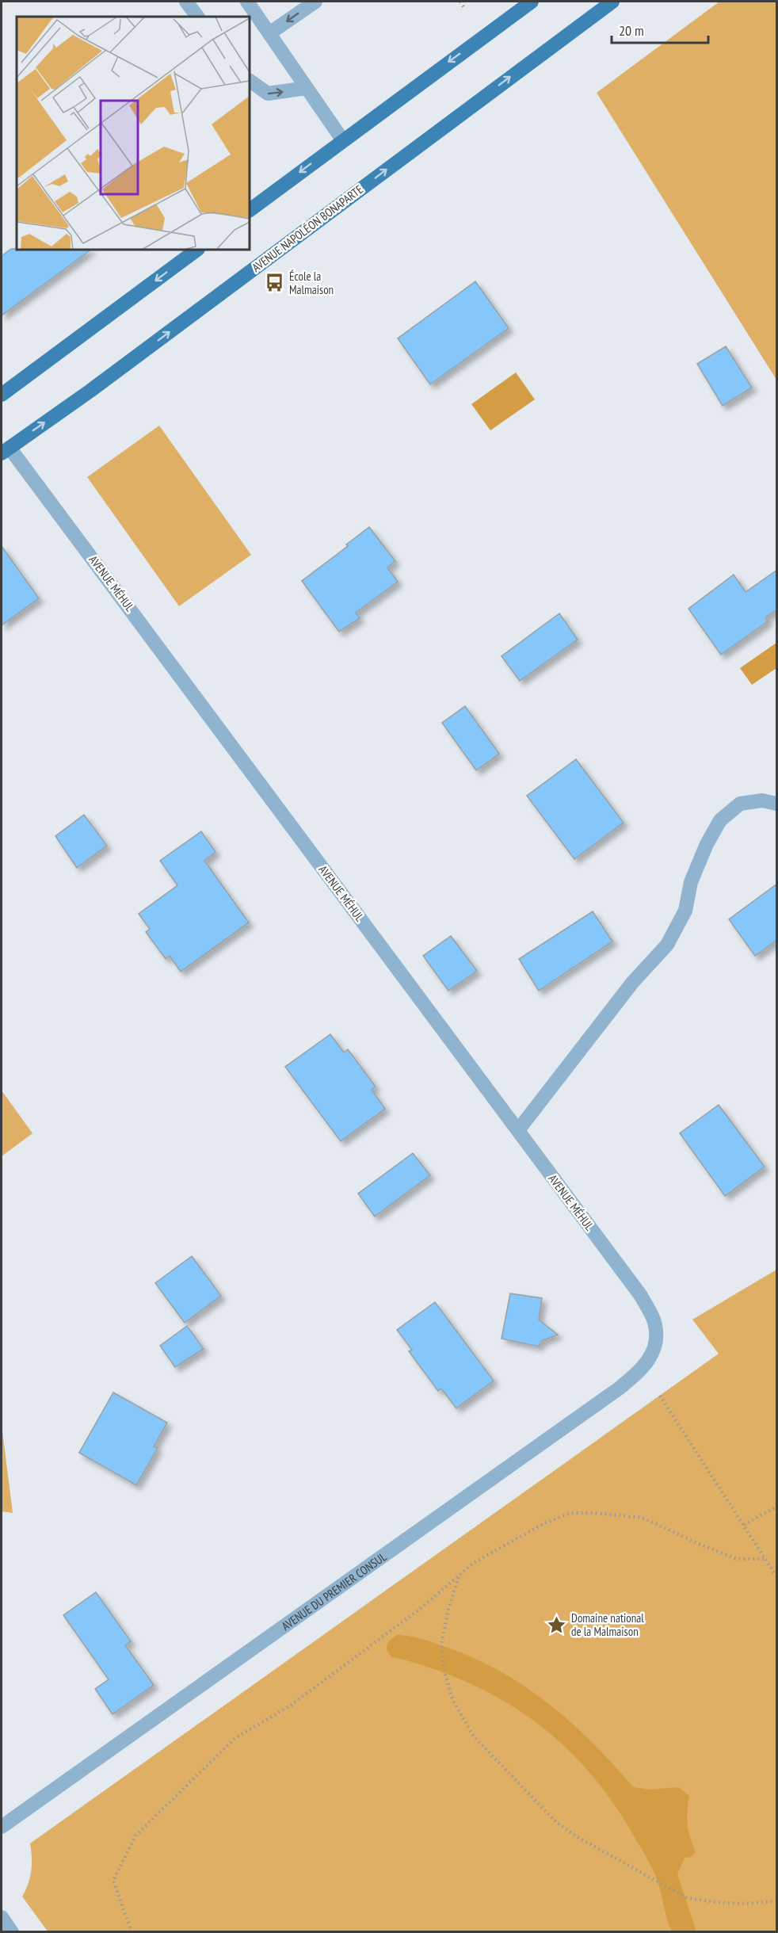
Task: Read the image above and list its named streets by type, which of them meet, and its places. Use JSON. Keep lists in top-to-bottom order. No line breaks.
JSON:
{"streets":{"main road":["AVENUE NAPOLÉON BONAPARTE"],"street":["AVENUE MÉHUL","AVENUE DU PREMIER CONSUL"]},"crossings":[["AVENUE NAPOLÉON BONAPARTE","AVENUE MÉHUL"],["AVENUE MÉHUL","AVENUE DU PREMIER CONSUL"]],"places":{"bus stop":["École la Malmaison"],"place":["Domaine national de la Malmaison"]},"scale_bar":"20 m"}
